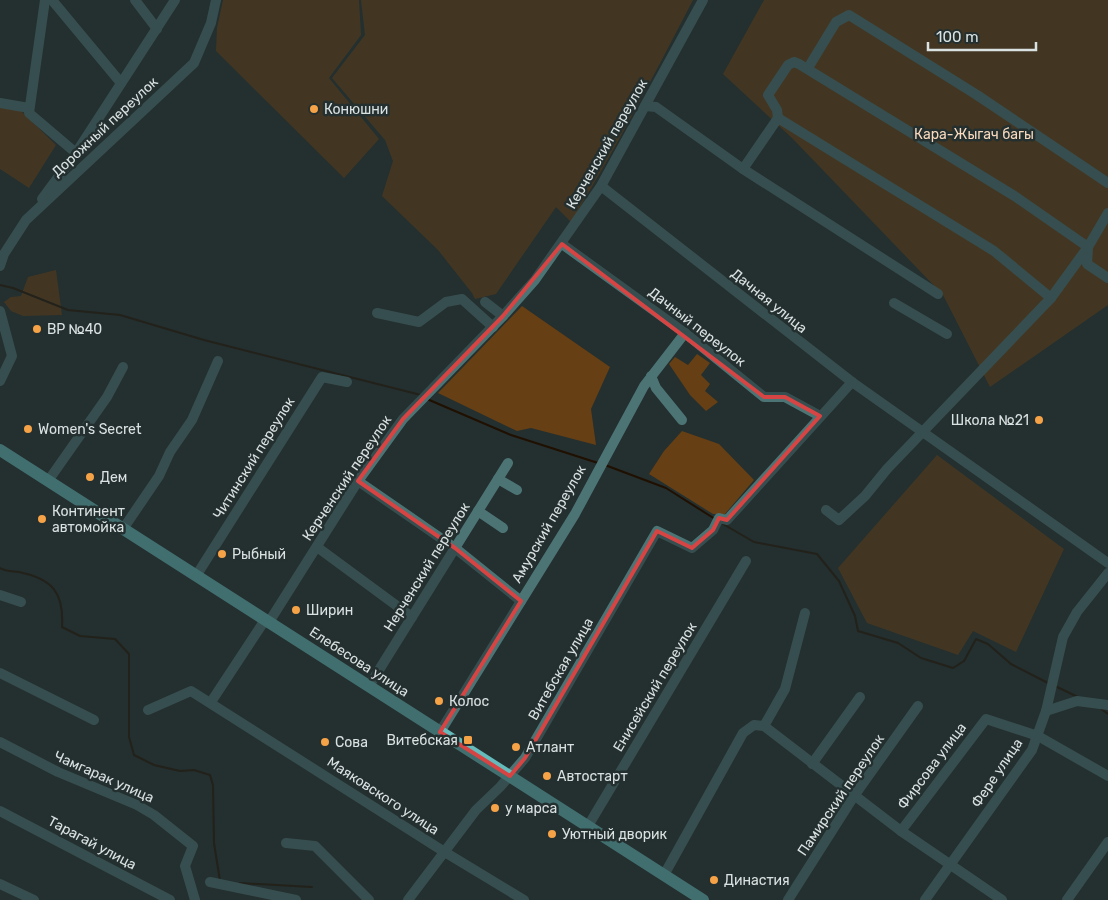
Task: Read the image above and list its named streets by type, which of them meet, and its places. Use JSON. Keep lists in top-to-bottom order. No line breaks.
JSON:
{"streets":{"main road":["Елебесова улица"],"street":["Дорожный переулок","Керченский переулок","Дачная улица","Дачный переулок","Читинский переулок","Амурский переулок","Нерченский переулок","Витебская улица","Енисейский переулок","Фирсова улица","Фере улица","Чамгарак улица","Памирский переулок","Маяковского улица","Тарагай улица"]},"crossings":[["Керченский переулок","Дачная улица"],["Керченский переулок","Дачный переулок"],["Керченский переулок","Елебесова улица"],["Керченский переулок","Маяковского улица"],["Дачный переулок","Амурский переулок"],["Дачный переулок","Витебская улица"],["Читинский переулок","Елебесова улица"],["Амурский переулок","Елебесова улица"],["Нерченский переулок","Елебесова улица"],["Елебесова улица","Витебская улица"],["Елебесова улица","Енисейский переулок"],["Витебская улица","Маяковского улица"],["Фирсова улица","Фере улица"],["Фирсова улица","Памирский переулок"]],"parks":["Кара-Жыгач багы"],"places":{"other":["Конюшни","BP №40","Школа №21","Women's Secret","Дем","Континент автомойка","Рыбный","Ширин","Колос","Сова","Атлант","Автостарт","у марса","Уютный дворик","Династия"],"transit":["Витебская"]},"scale_bar":"100 m"}
